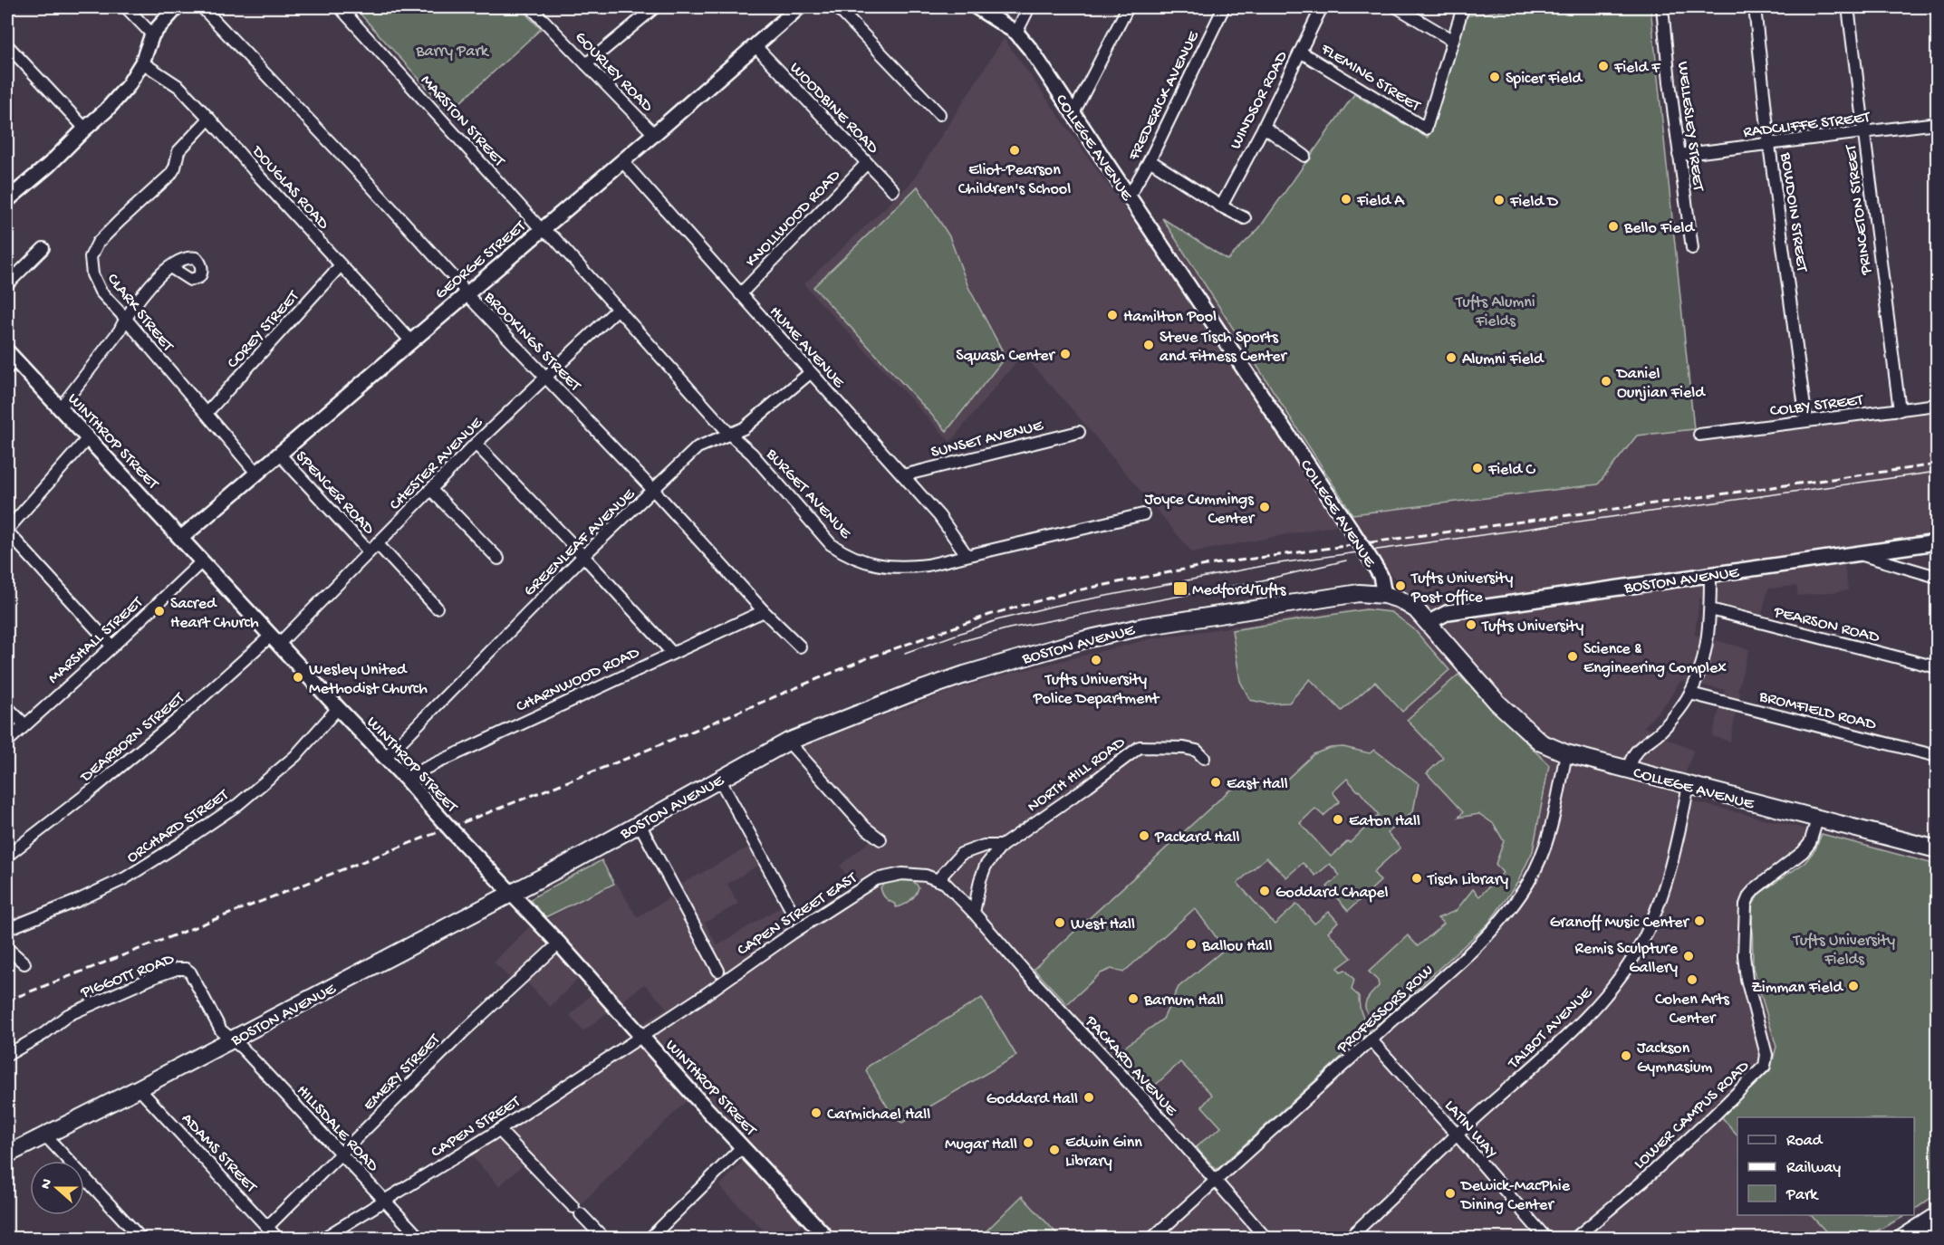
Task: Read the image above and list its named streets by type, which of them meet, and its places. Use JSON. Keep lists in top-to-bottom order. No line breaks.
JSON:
{"streets":{"main road":["COLLEGE AVENUE","BOSTON AVENUE"],"street":["GOURLEY ROAD","FLEMING STREET","FREDERICK AVENUE","WINDSOR ROAD","WOODBINE ROAD","MARSTON STREET","RADCLIFFE STREET","WELLESLEY STREET","DOUGLAS ROAD","PRINCETON STREET","BOWDOIN STREET","KNOLLWOOD ROAD","GEORGE STREET","CLARK STREET","COREY STREET","BROOKINGS STREET","HUME AVENUE","COLBY STREET","SUNSET AVENUE","WINTHROP STREET","CHESTER AVENUE","SPENCER ROAD","BURGET AVENUE","GREENLEAF AVENUE","PEARSON ROAD","MARSHALL STREET","CHARNWOOD ROAD","BROMFIELD ROAD","DEARBORN STREET","NORTH HILL ROAD","ORCHARD STREET","CAPEN STREET EAST","PIGGOTT ROAD","PROFESSORS ROW","TALBOT AVENUE","PACKARD AVENUE","EMERY STREET","LOWER CAMPUS ROAD","CAPEN STREET","HILLSDALE ROAD","LATIN WAY","ADAMS STREET"]},"crossings":[["GOURLEY ROAD","GEORGE STREET"],["FLEMING STREET","WINDSOR ROAD"],["FREDERICK AVENUE","COLLEGE AVENUE"],["WOODBINE ROAD","KNOLLWOOD ROAD"],["WOODBINE ROAD","GEORGE STREET"],["MARSTON STREET","GEORGE STREET"],["MARSTON STREET","BURGET AVENUE"],["RADCLIFFE STREET","WELLESLEY STREET"],["RADCLIFFE STREET","PRINCETON STREET"],["RADCLIFFE STREET","BOWDOIN STREET"],["COLLEGE AVENUE","BOSTON AVENUE"],["COLLEGE AVENUE","PROFESSORS ROW"],["COLLEGE AVENUE","TALBOT AVENUE"],["COLLEGE AVENUE","LOWER CAMPUS ROAD"],["DOUGLAS ROAD","GEORGE STREET"],["DOUGLAS ROAD","CLARK STREET"],["DOUGLAS ROAD","COREY STREET"],["PRINCETON STREET","COLBY STREET"],["BOWDOIN STREET","COLBY STREET"],["KNOLLWOOD ROAD","HUME AVENUE"],["GEORGE STREET","CLARK STREET"],["GEORGE STREET","BROOKINGS STREET"],["GEORGE STREET","HUME AVENUE"],["GEORGE STREET","WINTHROP STREET"],["GEORGE STREET","SPENCER ROAD"],["GEORGE STREET","BURGET AVENUE"],["CLARK STREET","COREY STREET"],["BROOKINGS STREET","CHESTER AVENUE"],["BROOKINGS STREET","GREENLEAF AVENUE"],["BROOKINGS STREET","CHARNWOOD ROAD"],["HUME AVENUE","SUNSET AVENUE"],["HUME AVENUE","BURGET AVENUE"],["HUME AVENUE","GREENLEAF AVENUE"],["WINTHROP STREET","CHESTER AVENUE"],["WINTHROP STREET","GREENLEAF AVENUE"],["WINTHROP STREET","BOSTON AVENUE"],["WINTHROP STREET","MARSHALL STREET"],["WINTHROP STREET","CHARNWOOD ROAD"],["WINTHROP STREET","DEARBORN STREET"],["WINTHROP STREET","ORCHARD STREET"],["WINTHROP STREET","CAPEN STREET EAST"],["WINTHROP STREET","EMERY STREET"],["WINTHROP STREET","CAPEN STREET"],["CHESTER AVENUE","SPENCER ROAD"],["CHESTER AVENUE","BURGET AVENUE"],["CHESTER AVENUE","DEARBORN STREET"],["BURGET AVENUE","GREENLEAF AVENUE"],["BOSTON AVENUE","PIGGOTT ROAD"],["BOSTON AVENUE","HILLSDALE ROAD"],["BOSTON AVENUE","ADAMS STREET"],["NORTH HILL ROAD","CAPEN STREET EAST"],["NORTH HILL ROAD","PACKARD AVENUE"],["CAPEN STREET EAST","PACKARD AVENUE"],["CAPEN STREET EAST","CAPEN STREET"],["PIGGOTT ROAD","HILLSDALE ROAD"],["PROFESSORS ROW","PACKARD AVENUE"],["PROFESSORS ROW","LATIN WAY"],["TALBOT AVENUE","LATIN WAY"],["EMERY STREET","HILLSDALE ROAD"],["EMERY STREET","ADAMS STREET"],["CAPEN STREET","HILLSDALE ROAD"]],"parks":["Barry Park","Tufts Alumni Fields","Tufts University Fields"],"places":{"other":["Field F","Spicer Field","Eliot-Pearson Children's School","Field A","Field D","Bello Field","Hamilton Pool","Steve Tisch Sports and Fitness Center","Squash Center","Alumni Field","Daniel Ounjian Field","Field C","Joyce Cummings Center","Tufts University Post Office","Sacred Heart Church","Tufts University","Science & Engineering Complex","Tufts University Police Department","Wesley United Methodist Church","East Hall","Eaton Hall","Packard Hall","Tisch Library","Goddard Chapel","Granoff Music Center","West Hall","Ballou Hall","Remis Sculpture Gallery","Cohen Arts Center","Zimman Field","Barnum Hall","Jackson Gymnasium","Goddard Hall","Carmichael Hall","Mugar Hall","Edwin Ginn Library","Dewick-MacPhie Dining Center"],"transit":["Medford/Tufts"]},"legend":["Road","Railway","Park"],"north":"left"}
